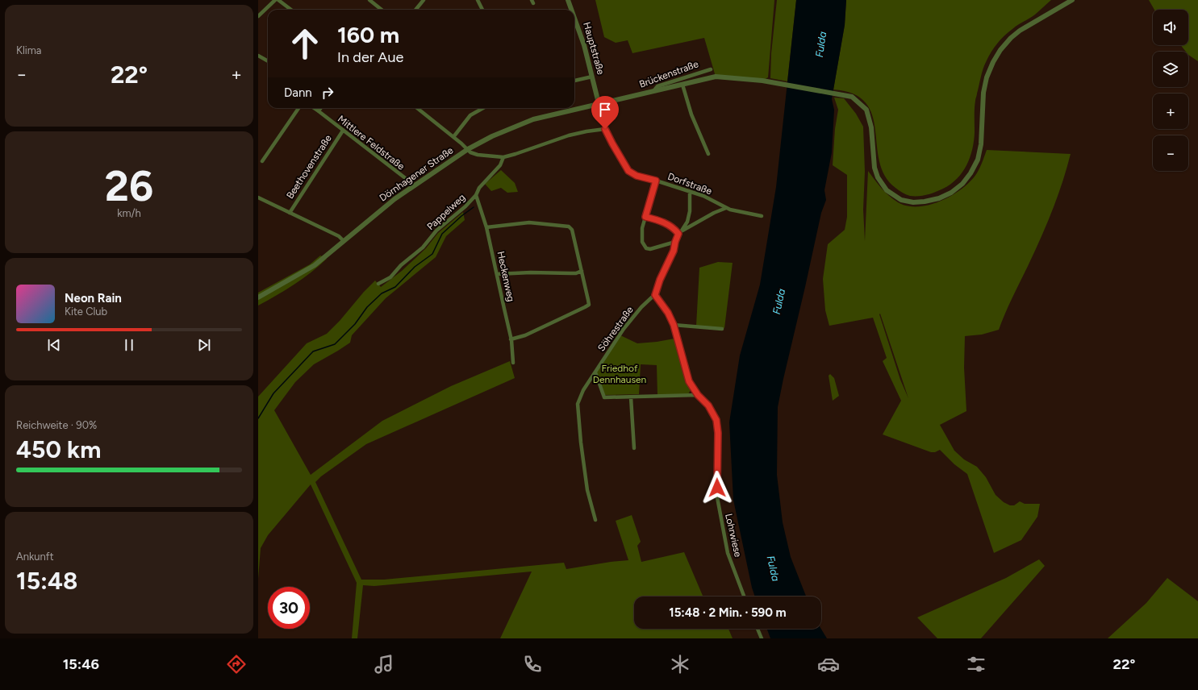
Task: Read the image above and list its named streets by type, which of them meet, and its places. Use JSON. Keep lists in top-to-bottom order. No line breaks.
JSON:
{"streets":{"street":["Hauptstraße","Brückenstraße","Mittlere Feldstraße","Beethovenstraße","Dörnhagener Straße","Dorfstraße","Pappelweg","Heckenweg","Söhrestraße","Lohrwiese"]},"crossings":[["Hauptstraße","Brückenstraße"],["Hauptstraße","Dorfstraße"],["Brückenstraße","Dörnhagener Straße"],["Brückenstraße","Dorfstraße"],["Mittlere Feldstraße","Beethovenstraße"],["Mittlere Feldstraße","Dörnhagener Straße"],["Dörnhagener Straße","Dorfstraße"],["Dörnhagener Straße","Pappelweg"],["Pappelweg","Heckenweg"],["Söhrestraße","Lohrwiese"]],"water":["Fulda"],"parks":["Friedhof Dennhausen"],"page":{"tile":["Klima",["26","km/h"],["Reichweite · 90%","450 km"],["Ankunft","15:48"]],"map_buttons":["+","−"],"turn":["160 m","In der Aue"],"heat":["−","22°","+"],"then":"Dann","song":["Neon Rain","Kite Club"],"limit":"30","trip":"15:48 · 2 Min. · 590 m","tabs":["15:46","22°"]}}
